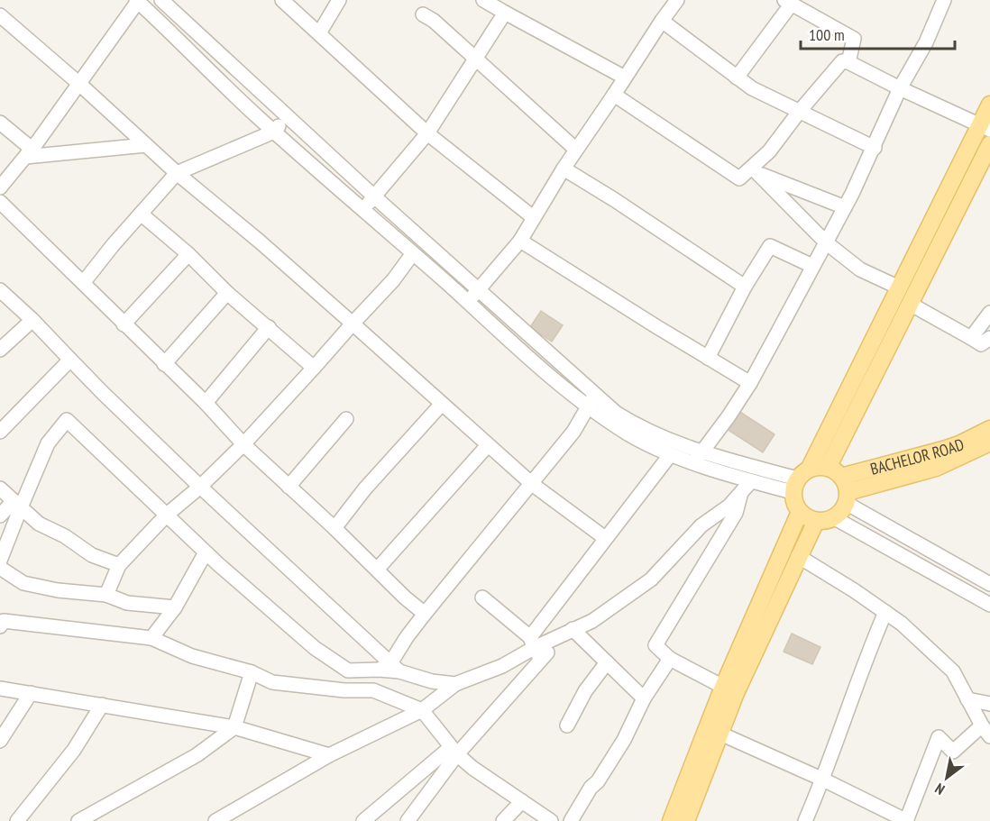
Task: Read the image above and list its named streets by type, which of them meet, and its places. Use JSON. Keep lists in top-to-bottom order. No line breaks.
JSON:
{"streets":{"main road":["BACHELOR ROAD"]},"scale_bar":"100 m","north":"bottom left"}
